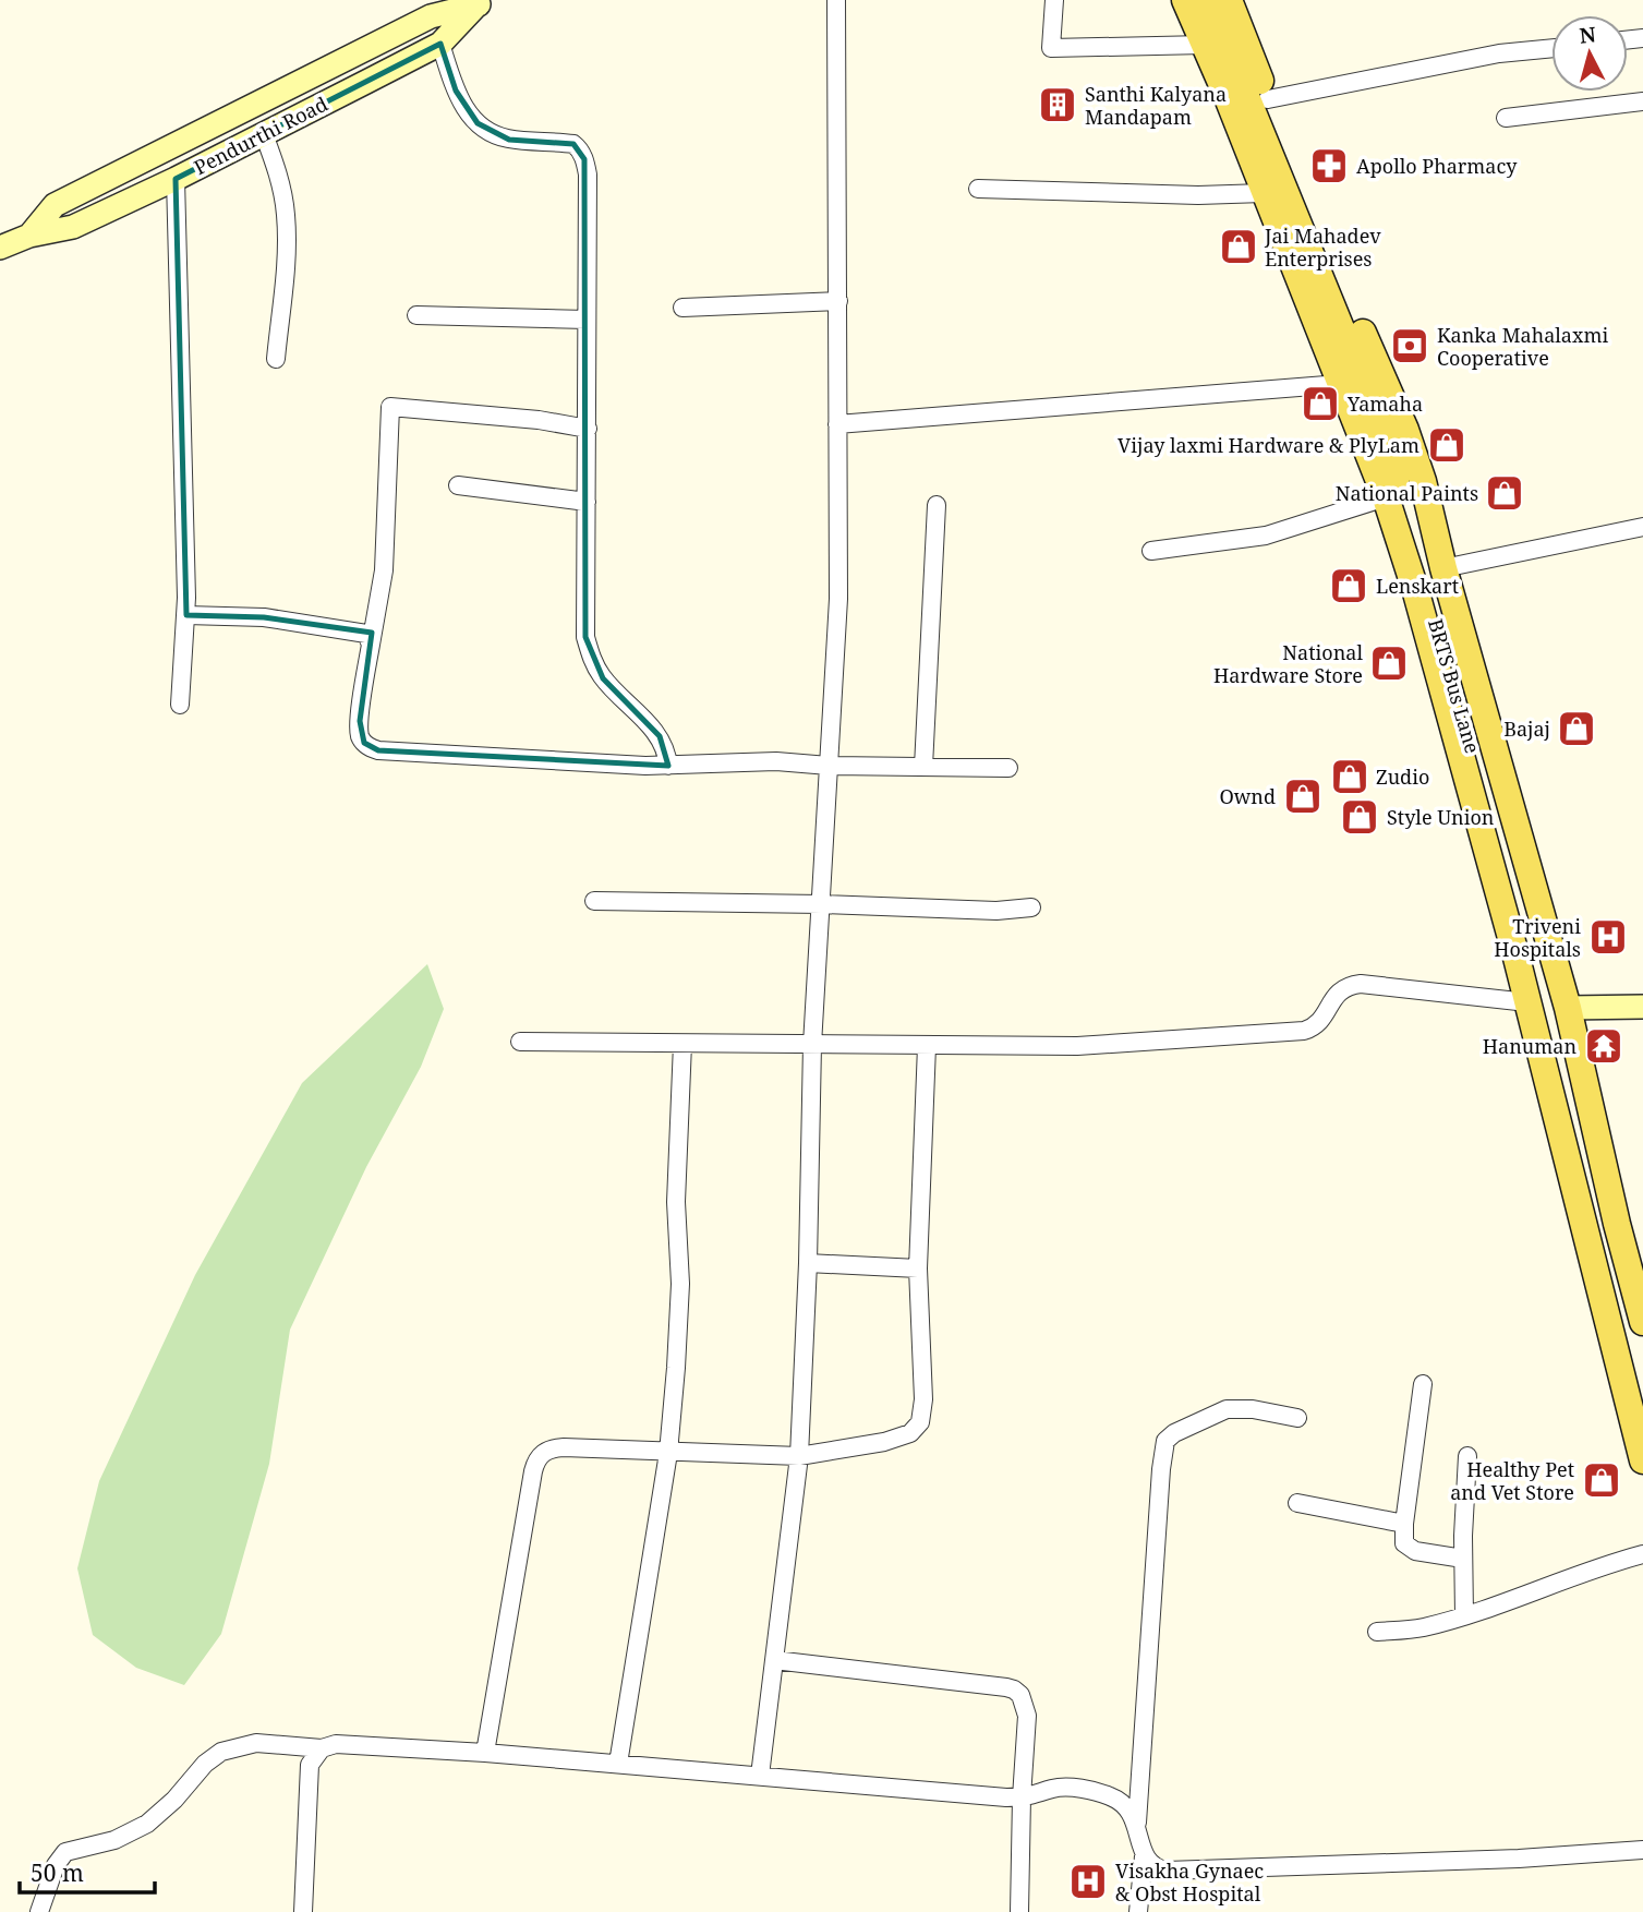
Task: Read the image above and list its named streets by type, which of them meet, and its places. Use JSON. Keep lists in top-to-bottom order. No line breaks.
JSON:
{"streets":{"main road":["Pendurthi Road","BRTS Bus Lane"]},"places":{"building":["Santhi Kalyana Mandapam"],"pharmacy":["Apollo Pharmacy"],"shop":["Jai Mahadev Enterprises","Yamaha","Vijay laxmi Hardware & PlyLam","National Paints","Lenskart","National Hardware Store","Bajaj","Zudio","Ownd","Style Union","Healthy Pet and Vet Store"],"bank":["Kanka Mahalaxmi Cooperative"],"hospital":["Triveni Hospitals","Visakha Gynaec & Obst Hospital"],"temple":["Hanuman"]},"scale_bar":"50 m","north":"top"}
